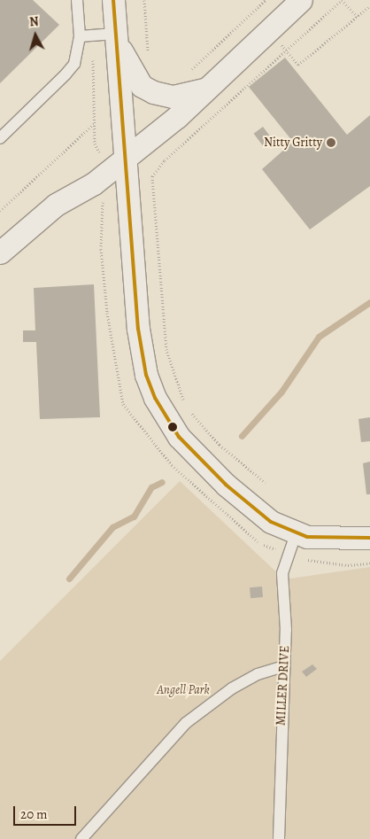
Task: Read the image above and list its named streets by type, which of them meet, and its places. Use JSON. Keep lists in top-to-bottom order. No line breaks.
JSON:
{"streets":{"lane":["MILLER DRIVE"]},"parks":["Angell Park"],"places":["Nitty Gritty"],"scale_bar":"20 m","north":"top"}
